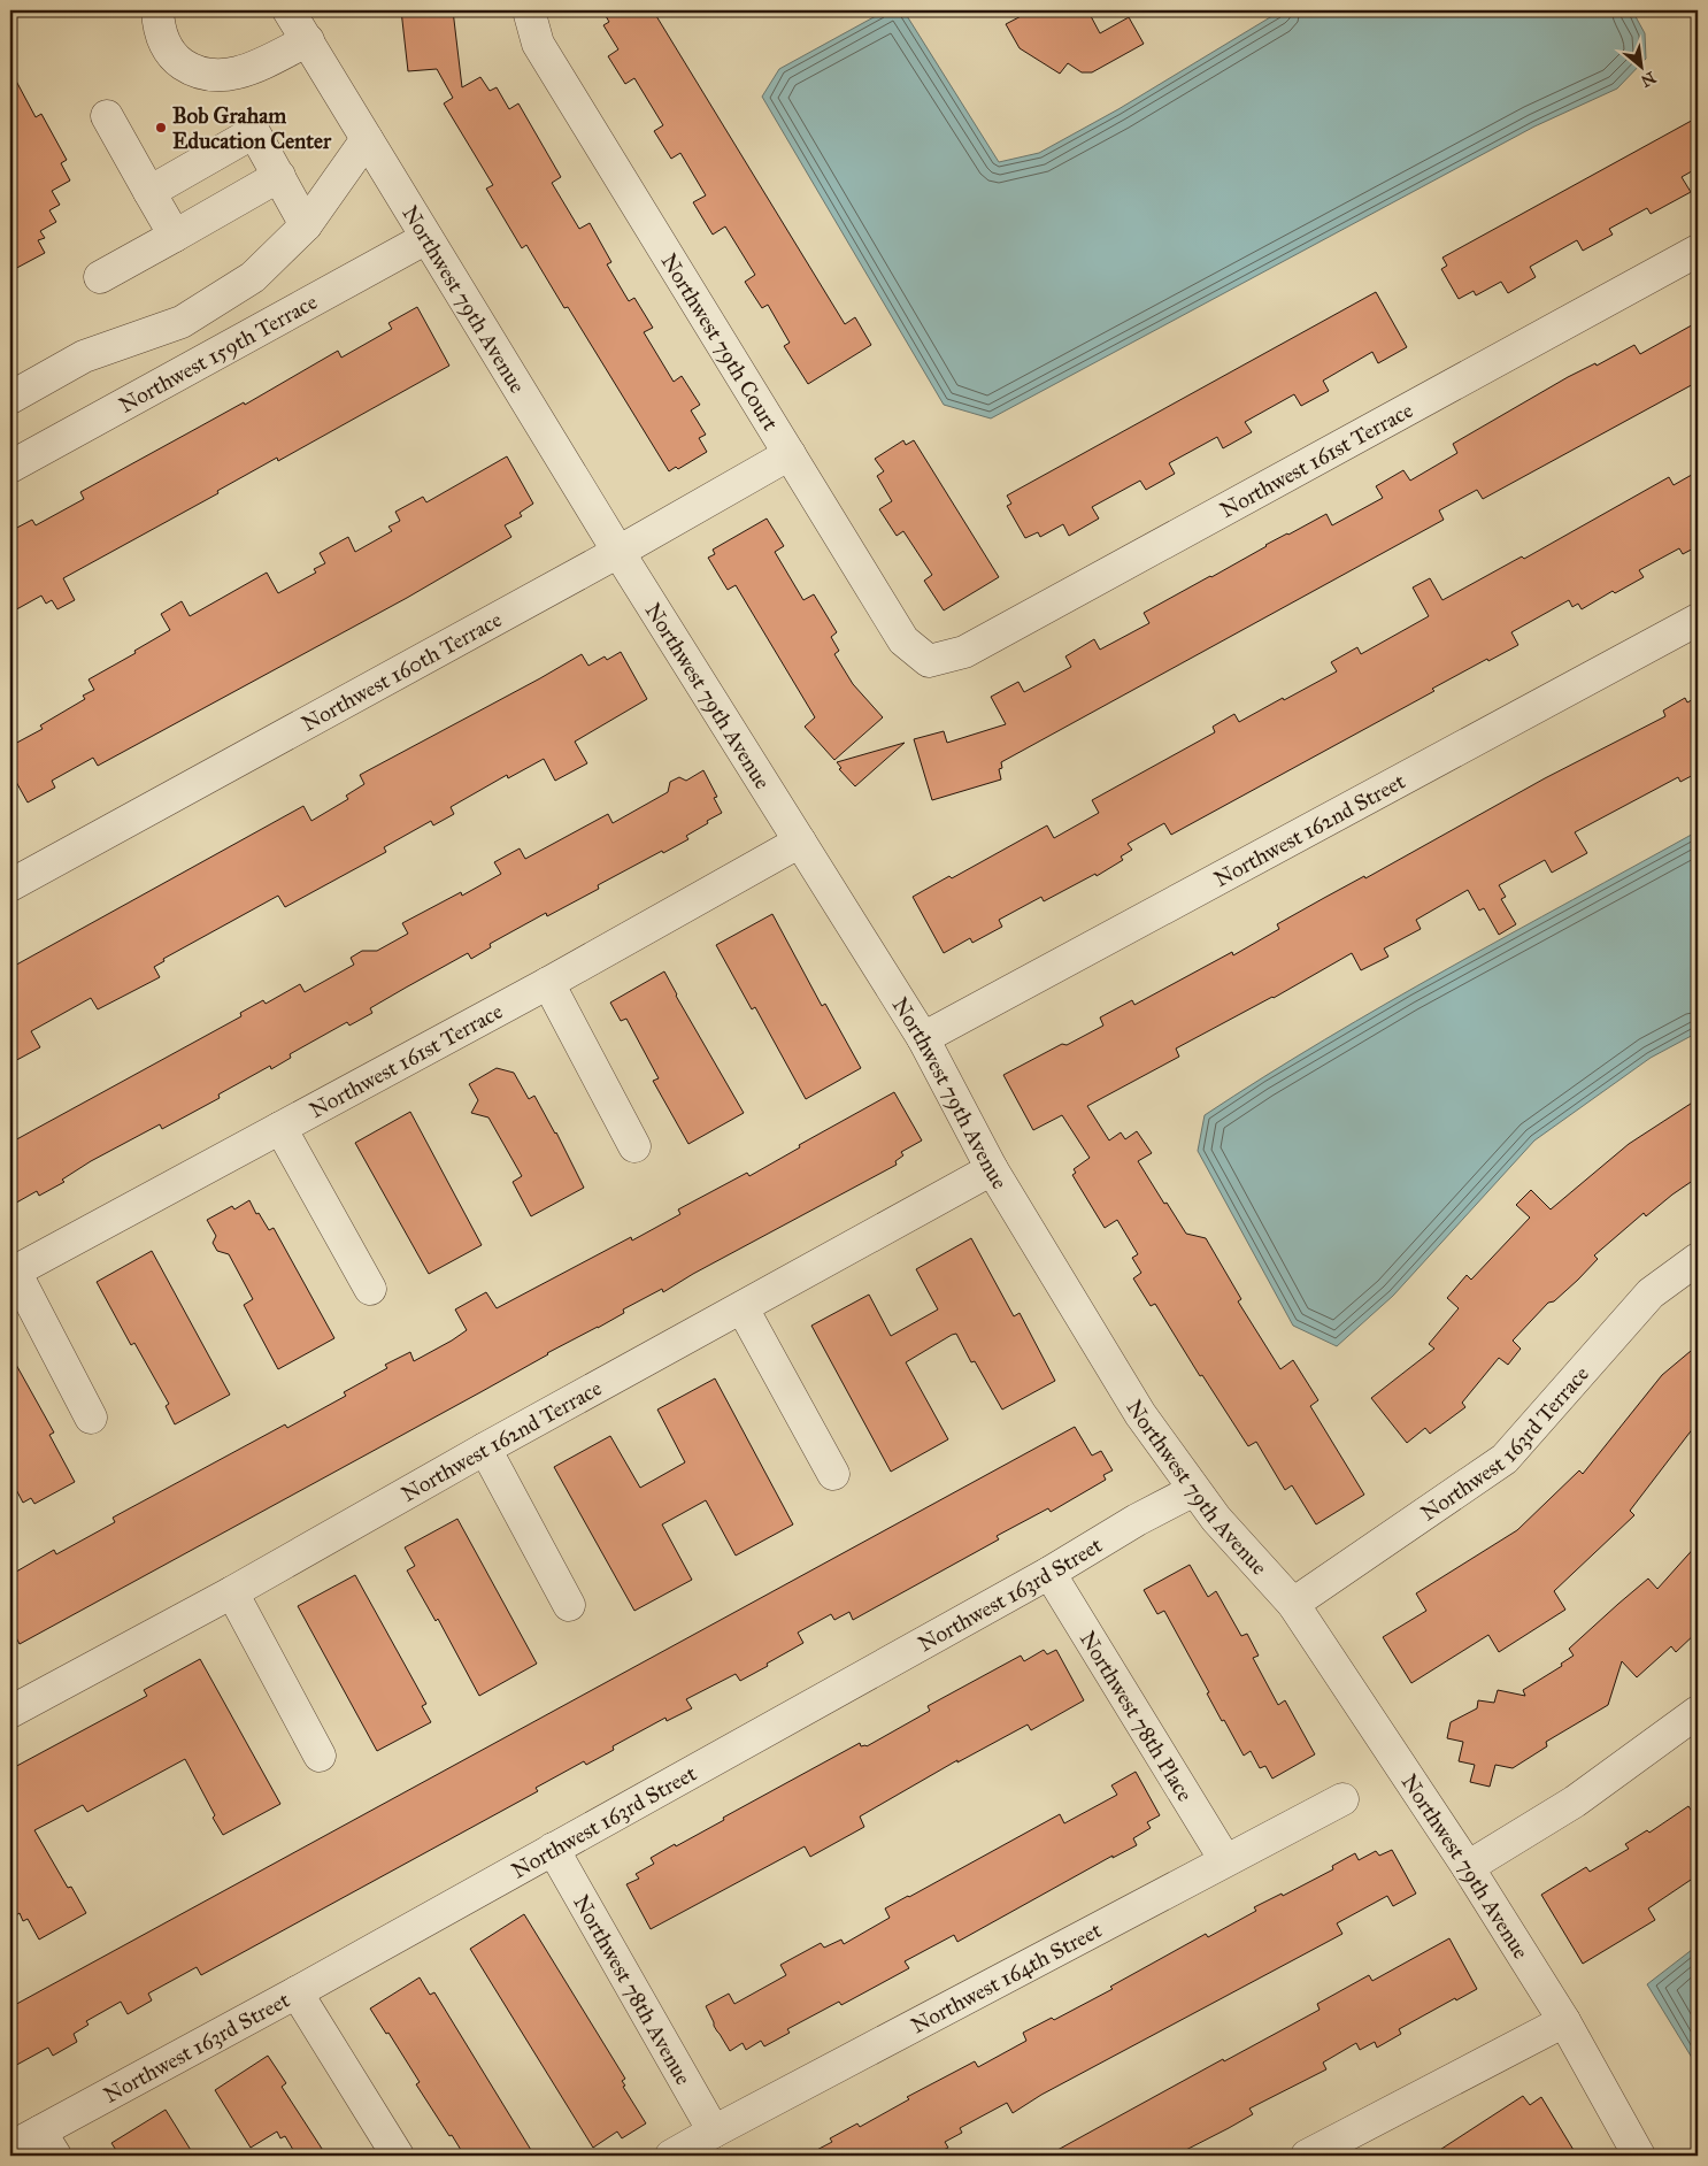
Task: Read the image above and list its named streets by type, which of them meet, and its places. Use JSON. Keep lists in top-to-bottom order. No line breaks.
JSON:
{"streets":{"street":["Northwest 79th Avenue","Northwest 79th Court","Northwest 159th Terrace","Northwest 161st Terrace","Northwest 160th Terrace","Northwest 162nd Street","Northwest 162nd Terrace","Northwest 163rd Terrace","Northwest 163rd Street","Northwest 78th Place","Northwest 164th Street","Northwest 78th Avenue"]},"crossings":[["Northwest 79th Avenue","Northwest 159th Terrace"],["Northwest 79th Avenue","Northwest 161st Terrace"],["Northwest 79th Avenue","Northwest 160th Terrace"],["Northwest 79th Avenue","Northwest 162nd Street"],["Northwest 79th Avenue","Northwest 162nd Terrace"],["Northwest 79th Avenue","Northwest 163rd Terrace"],["Northwest 79th Avenue","Northwest 163rd Street"],["Northwest 79th Court","Northwest 161st Terrace"],["Northwest 79th Court","Northwest 160th Terrace"],["Northwest 163rd Street","Northwest 78th Place"],["Northwest 163rd Street","Northwest 78th Avenue"],["Northwest 78th Place","Northwest 164th Street"],["Northwest 164th Street","Northwest 78th Avenue"]],"places":["Bob Graham Education Center"],"north":"bottom right"}
